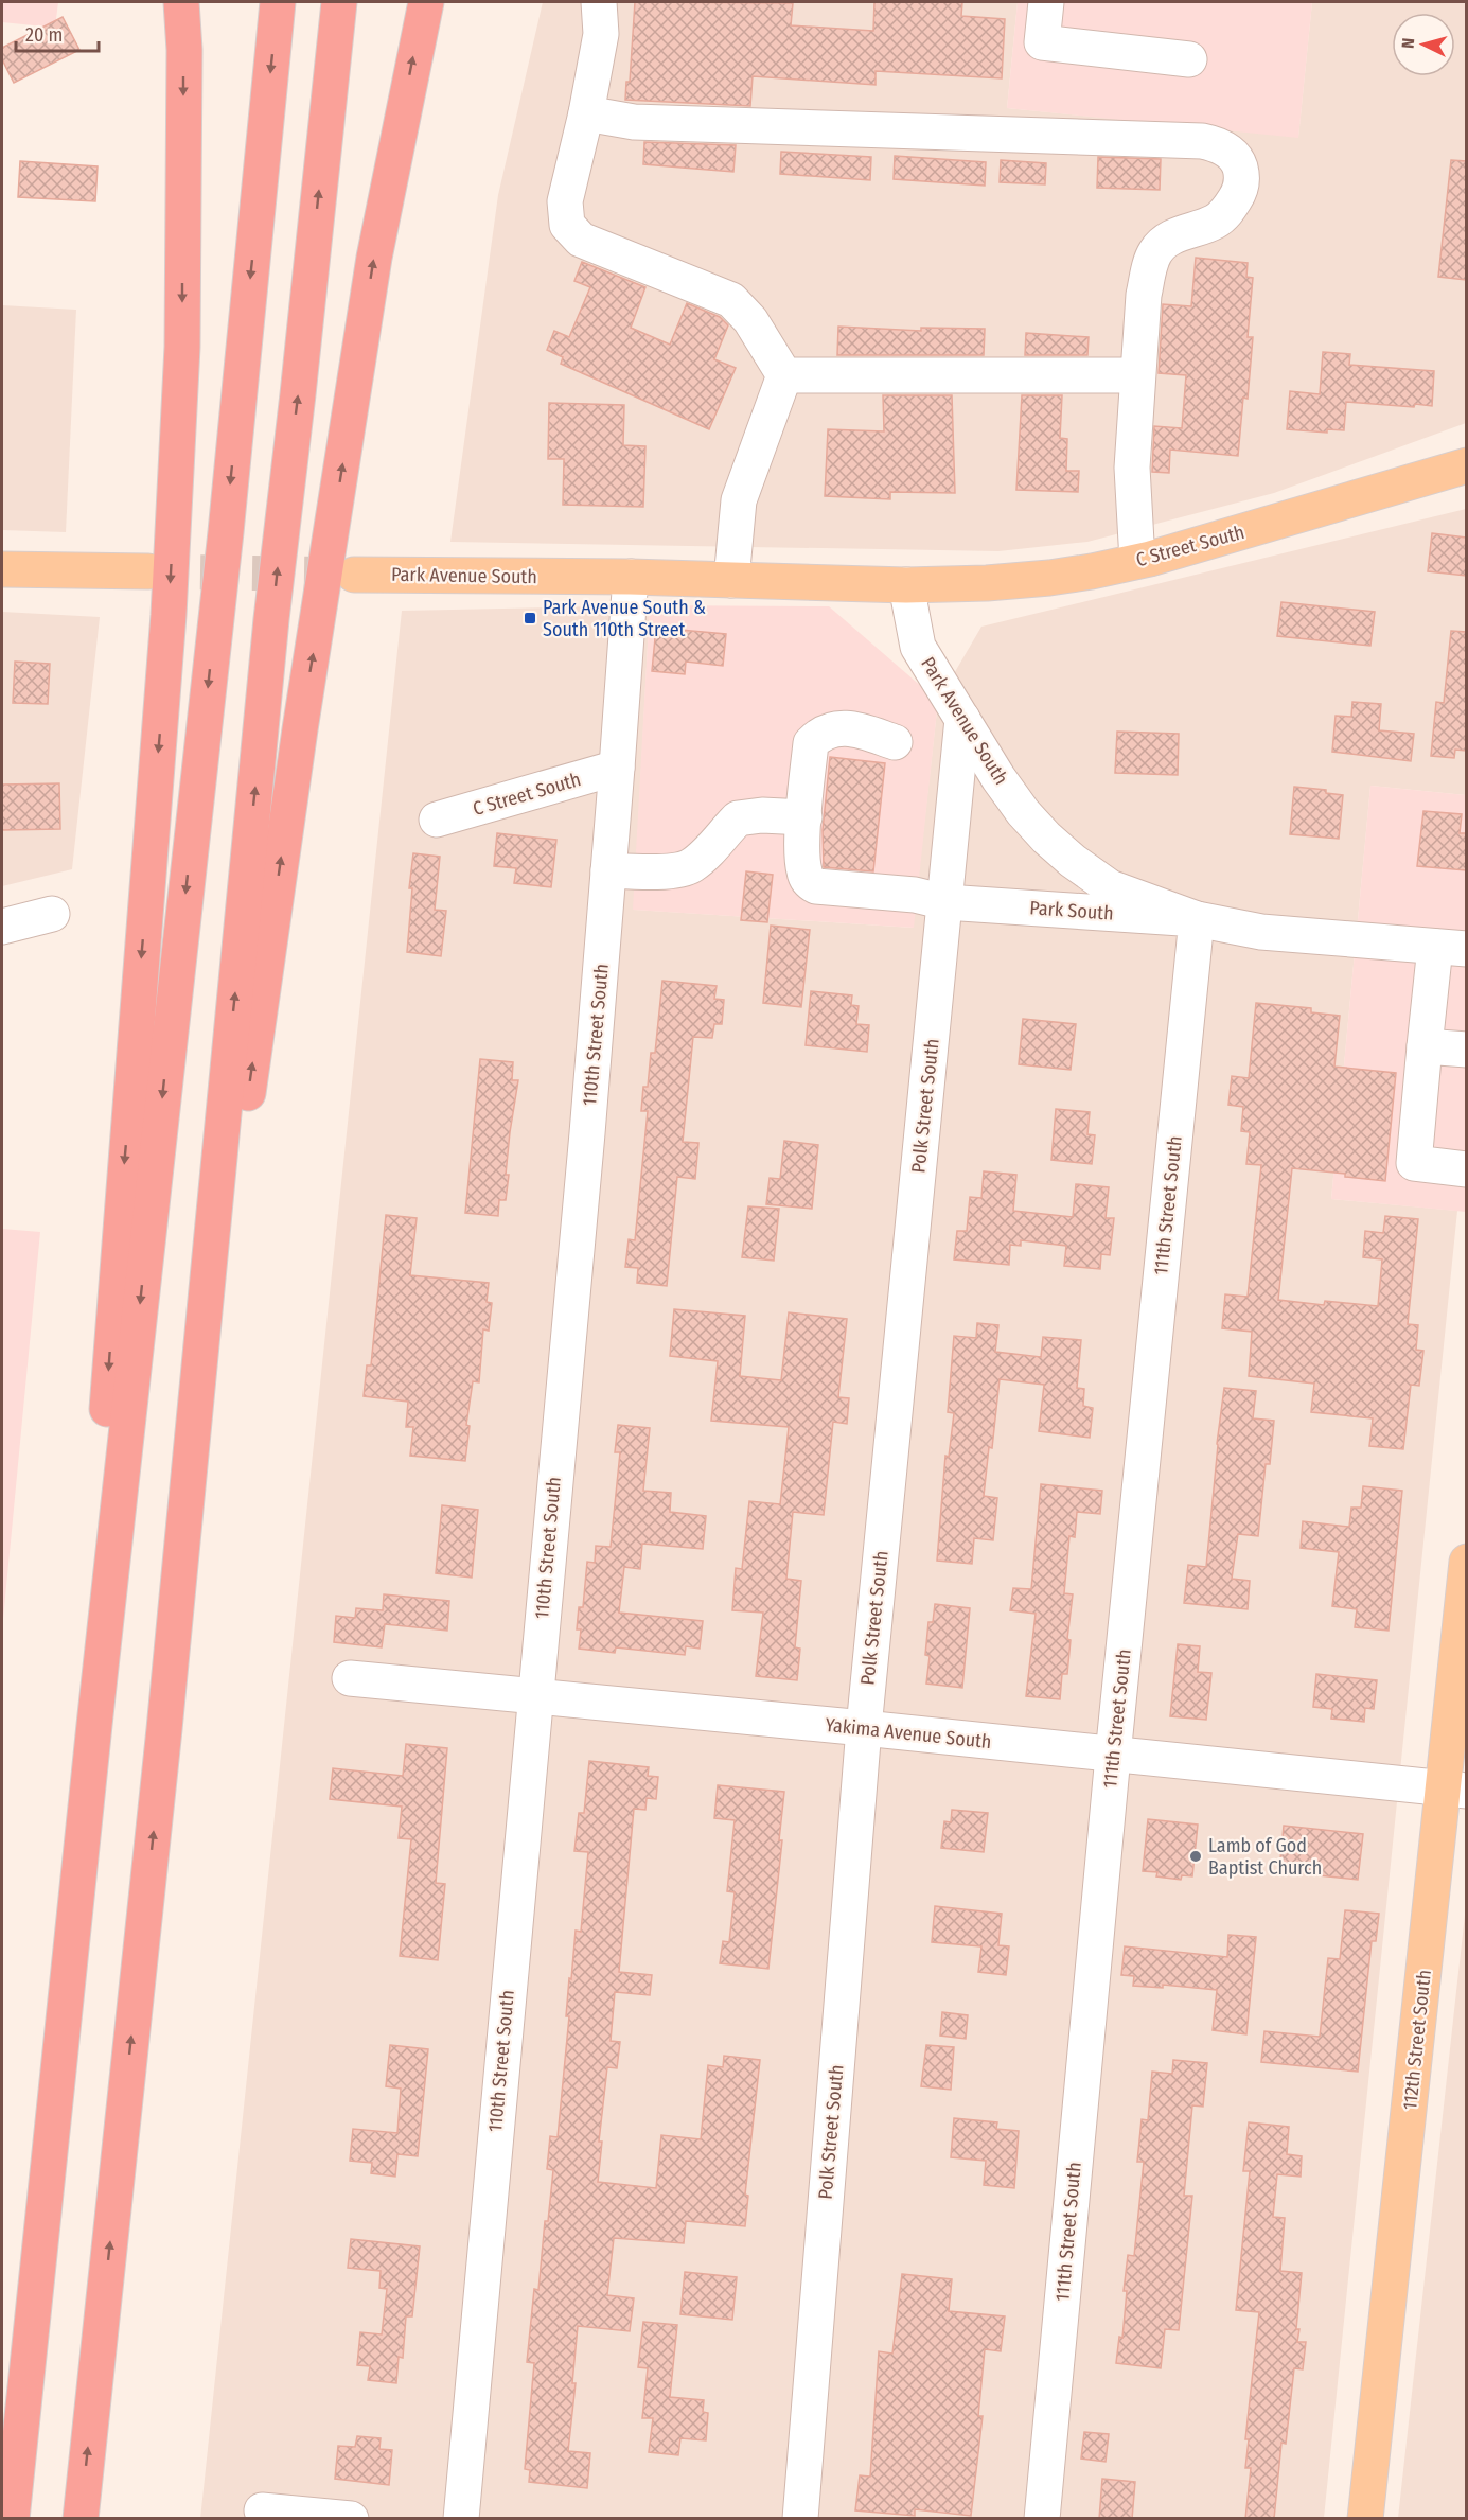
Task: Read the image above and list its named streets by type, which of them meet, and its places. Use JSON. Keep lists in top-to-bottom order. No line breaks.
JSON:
{"streets":{"main road":["C Street South","Park Avenue South","112th Street South"],"street":["Park South","110th Street South","Polk Street South","111th Street South","Yakima Avenue South"]},"crossings":[["C Street South","Park Avenue South"],["C Street South","110th Street South"],["Park Avenue South","Park South"],["Park Avenue South","110th Street South"],["Park Avenue South","Polk Street South"],["Park Avenue South","111th Street South"],["Park South","Polk Street South"],["Park South","111th Street South"],["110th Street South","Yakima Avenue South"],["Polk Street South","Yakima Avenue South"],["111th Street South","Yakima Avenue South"],["Yakima Avenue South","112th Street South"]],"places":{"transit":["Park Avenue South & South 110th Street"],"other":["Lamb of God Baptist Church"]},"scale_bar":"20 m","north":"left"}
